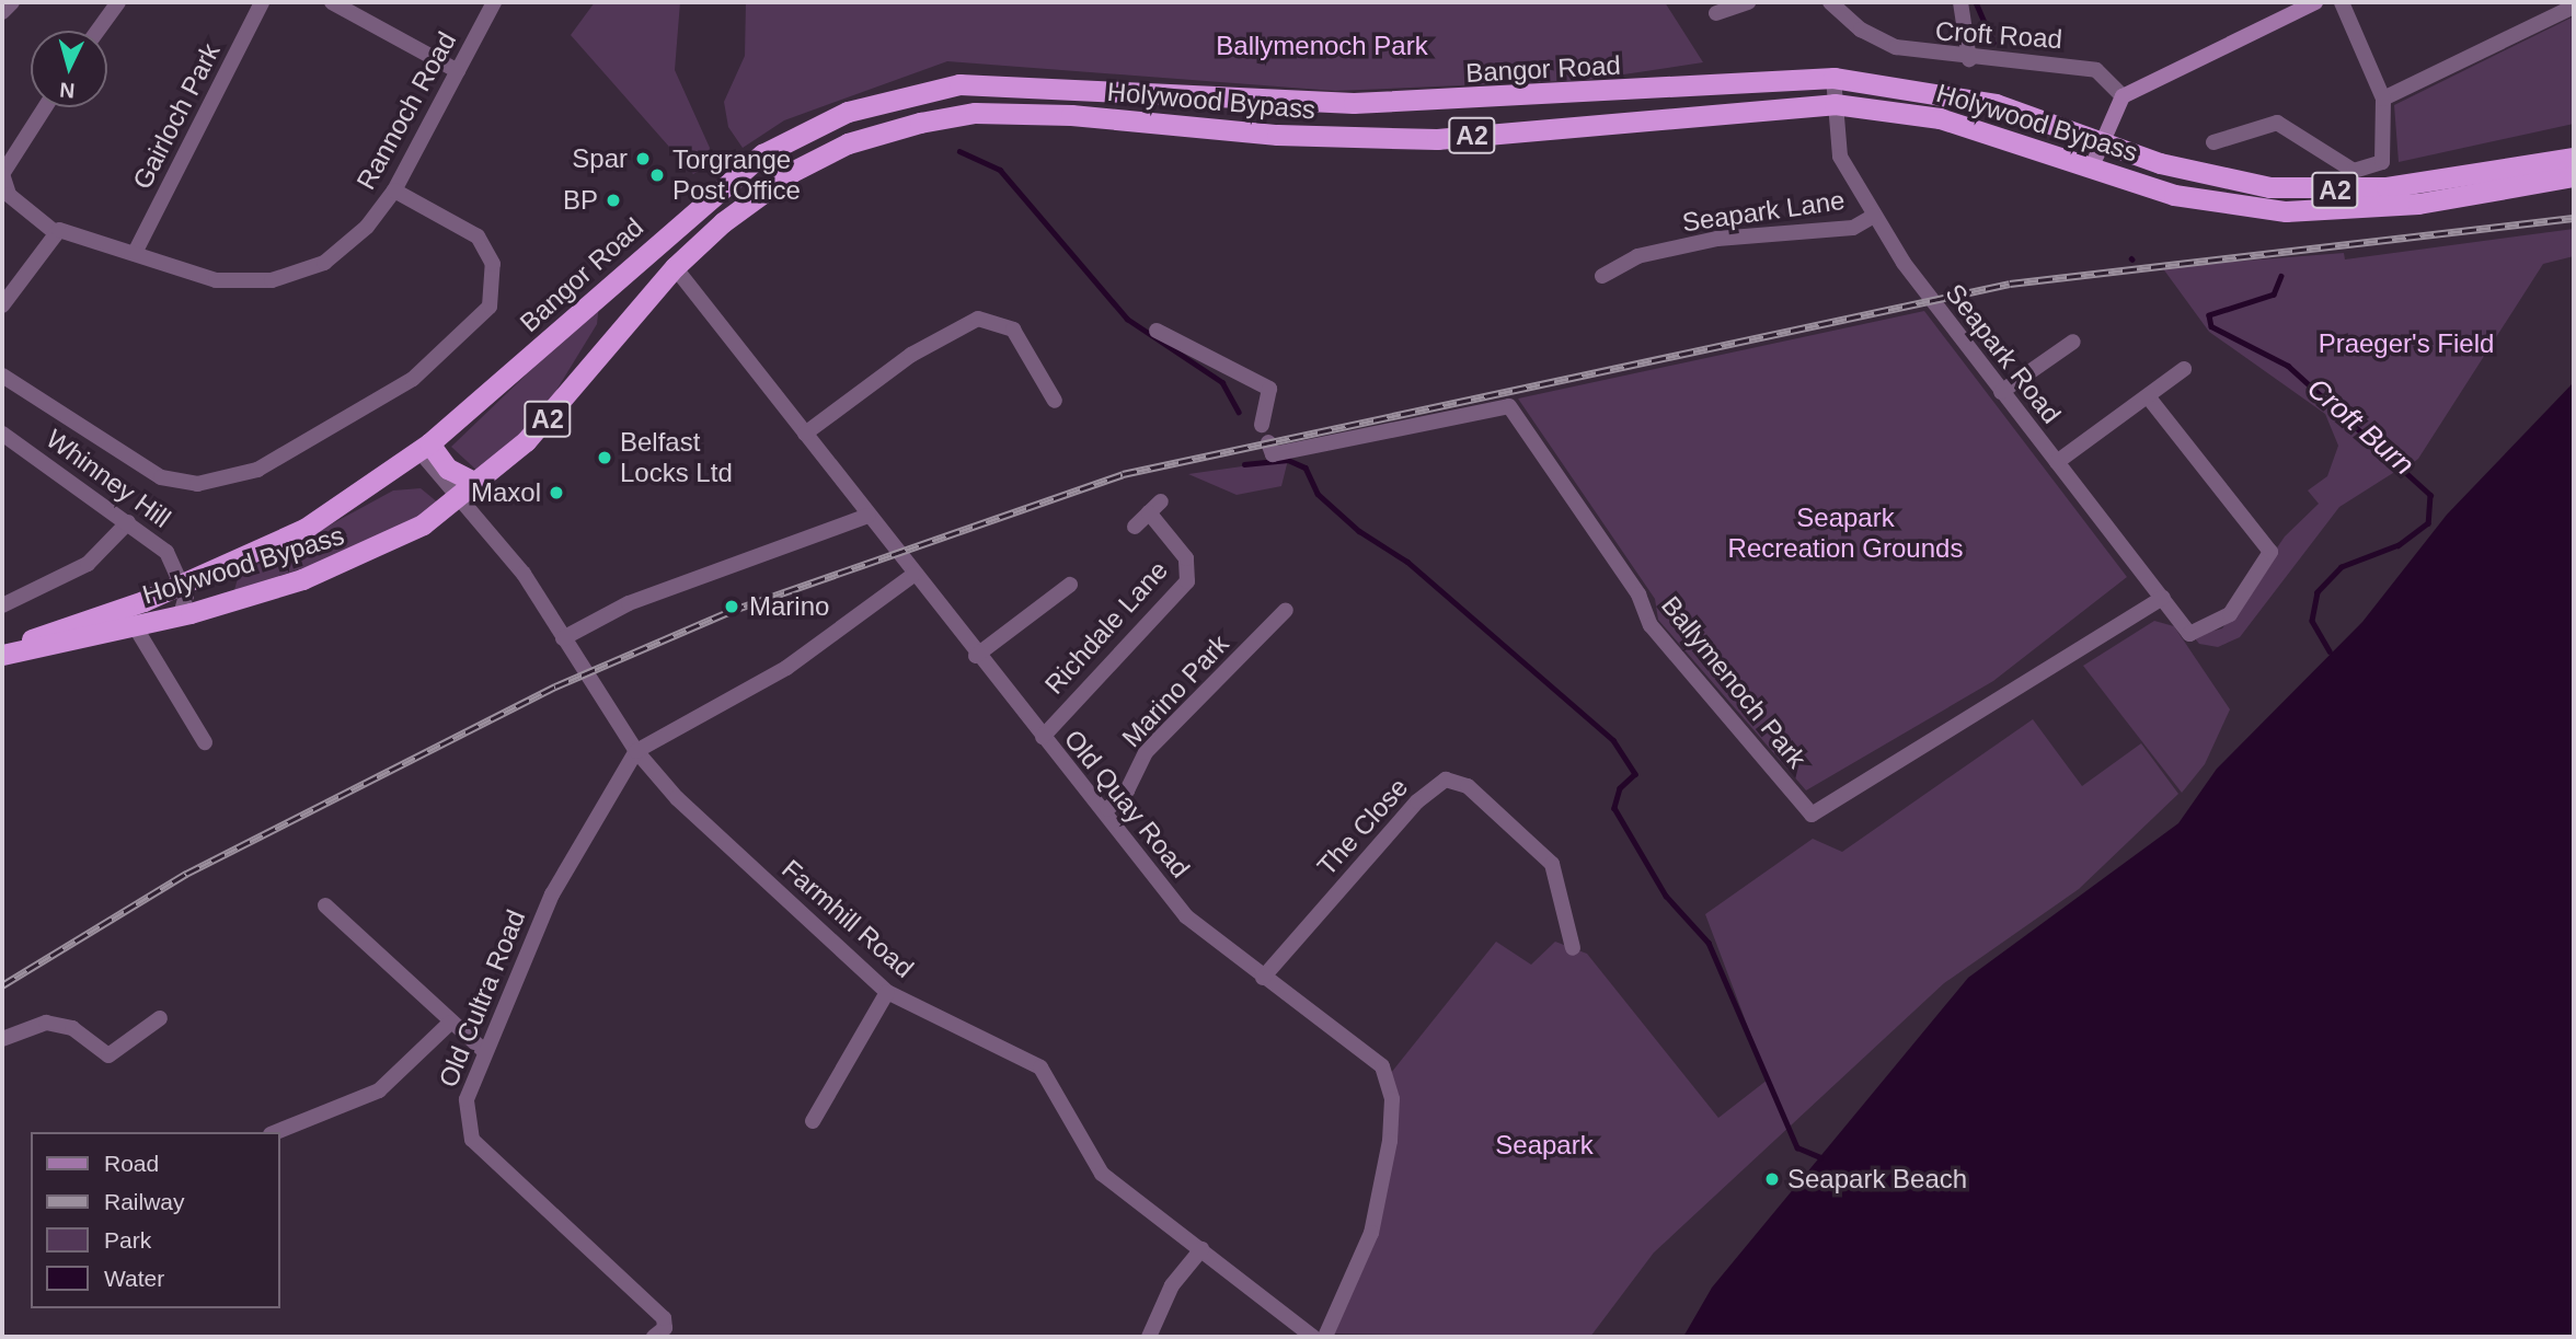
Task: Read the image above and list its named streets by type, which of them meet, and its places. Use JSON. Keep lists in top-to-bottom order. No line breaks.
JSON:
{"streets":{"highway":["Bangor Road","Holywood Bypass","A2"],"street":["Croft Road","Rannoch Road","Gairloch Park","Seapark Lane","Seapark Road","Whinney Hill","Richdale Lane","Ballymenoch Park","Marino Park","Old Quay Road","The Close","Farmhill Road","Old Cultra Road"]},"crossings":[["Bangor Road","Holywood Bypass"],["Bangor Road","Seapark Road"],["Bangor Road","Whinney Hill"],["Bangor Road","Farmhill Road"],["Holywood Bypass","Seapark Road"],["Holywood Bypass","Whinney Hill"],["Holywood Bypass","Old Quay Road"],["Holywood Bypass","Farmhill Road"],["Rannoch Road","Gairloch Park"],["Seapark Lane","Seapark Road"],["Seapark Road","Ballymenoch Park"],["Richdale Lane","Old Quay Road"],["Marino Park","Old Quay Road"],["Old Quay Road","The Close"],["Farmhill Road","Old Cultra Road"]],"water":["Croft Burn"],"parks":["Ballymenoch Park","Praeger's Field","Seapark Recreation Grounds","Seapark"],"places":["Spar","Torgrange Post Office","BP","Belfast Locks Ltd","Maxol","Marino","Seapark Beach"],"legend":["Road","Railway","Park","Water"],"north":"bottom"}
